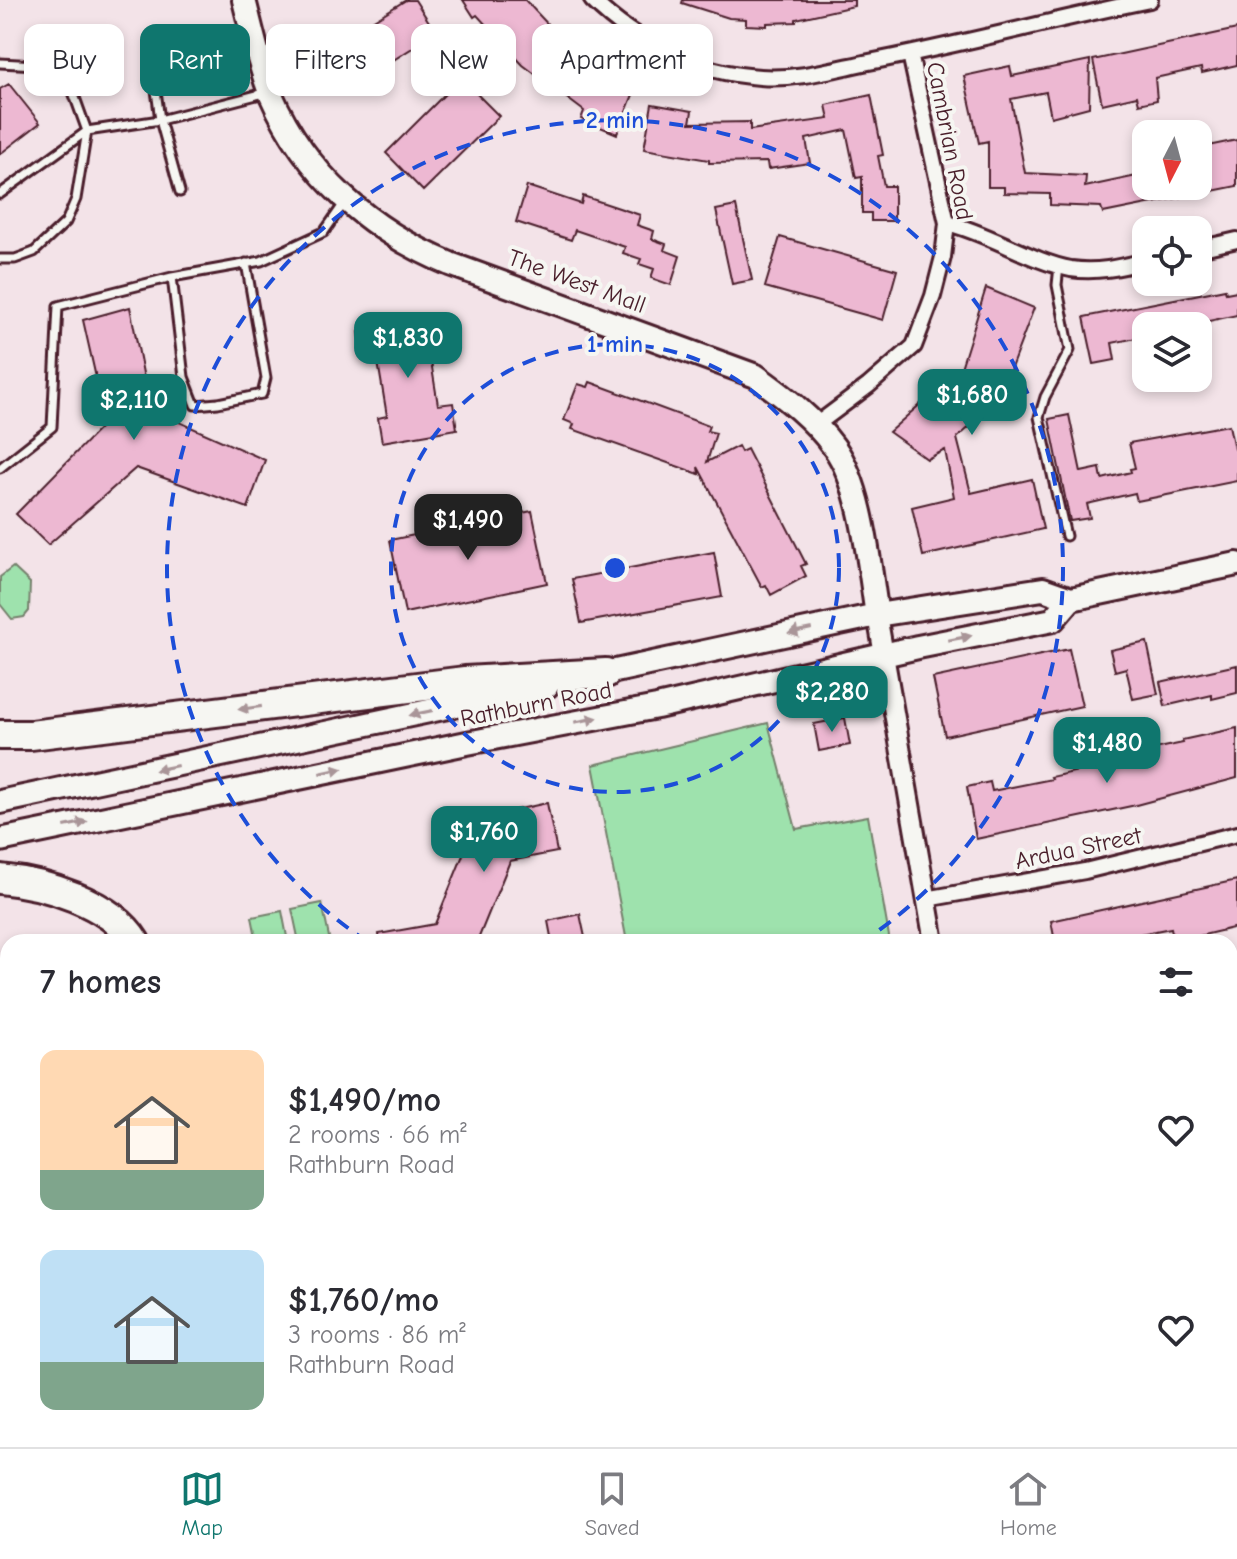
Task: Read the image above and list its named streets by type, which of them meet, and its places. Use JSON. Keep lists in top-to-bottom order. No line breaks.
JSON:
{"streets":{"main road":["The West Mall","Rathburn Road"],"street":["Cambrian Road","Ardua Street"]},"crossings":[["Cambrian Road","The West Mall"],["The West Mall","Rathburn Road"],["The West Mall","Ardua Street"]],"north":"bottom","page":{"chip":["Buy","Rent","Filters","New","Apartment"],"price":["$1,830","$1,680","$2,110","$1,490","$2,280","$1,480","$1,760"],"heading":"7 homes","list":[{"name":"$1,490/mo","note":"2 rooms · 66 m² · Rathburn Road"},{"name":"$1,760/mo","note":"3 rooms · 86 m² · Rathburn Road"}],"tabs":["Map","Saved","Home"]},"rings":["2 min","1 min"]}
